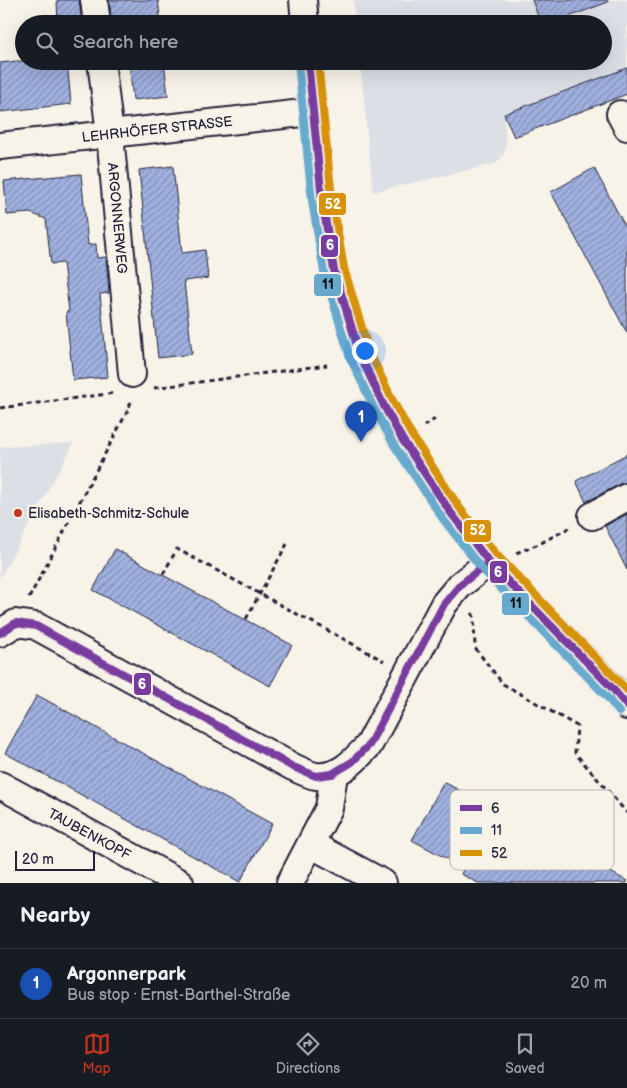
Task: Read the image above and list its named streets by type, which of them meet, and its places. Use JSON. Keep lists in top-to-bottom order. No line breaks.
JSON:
{"streets":{"street":["LEHRHÖFER STRASSE","ARGONNERWEG","TAUBENKOPF"]},"crossings":[["LEHRHÖFER STRASSE","ARGONNERWEG"]],"places":["Elisabeth-Schmitz-Schule"],"lines":["transit line 6","transit line 11","transit line 52"],"legend":["6","11","52"],"scale_bar":"20 m","page":{"search":"Search here","pins":"1","scale":"20 m","heading":"Nearby","list":[{"mark":"1","name":"Argonnerpark","note":"Bus stop · Ernst-Barthel-Straße","value":"20 m"}],"nav":["Map","Directions","Saved"]}}
